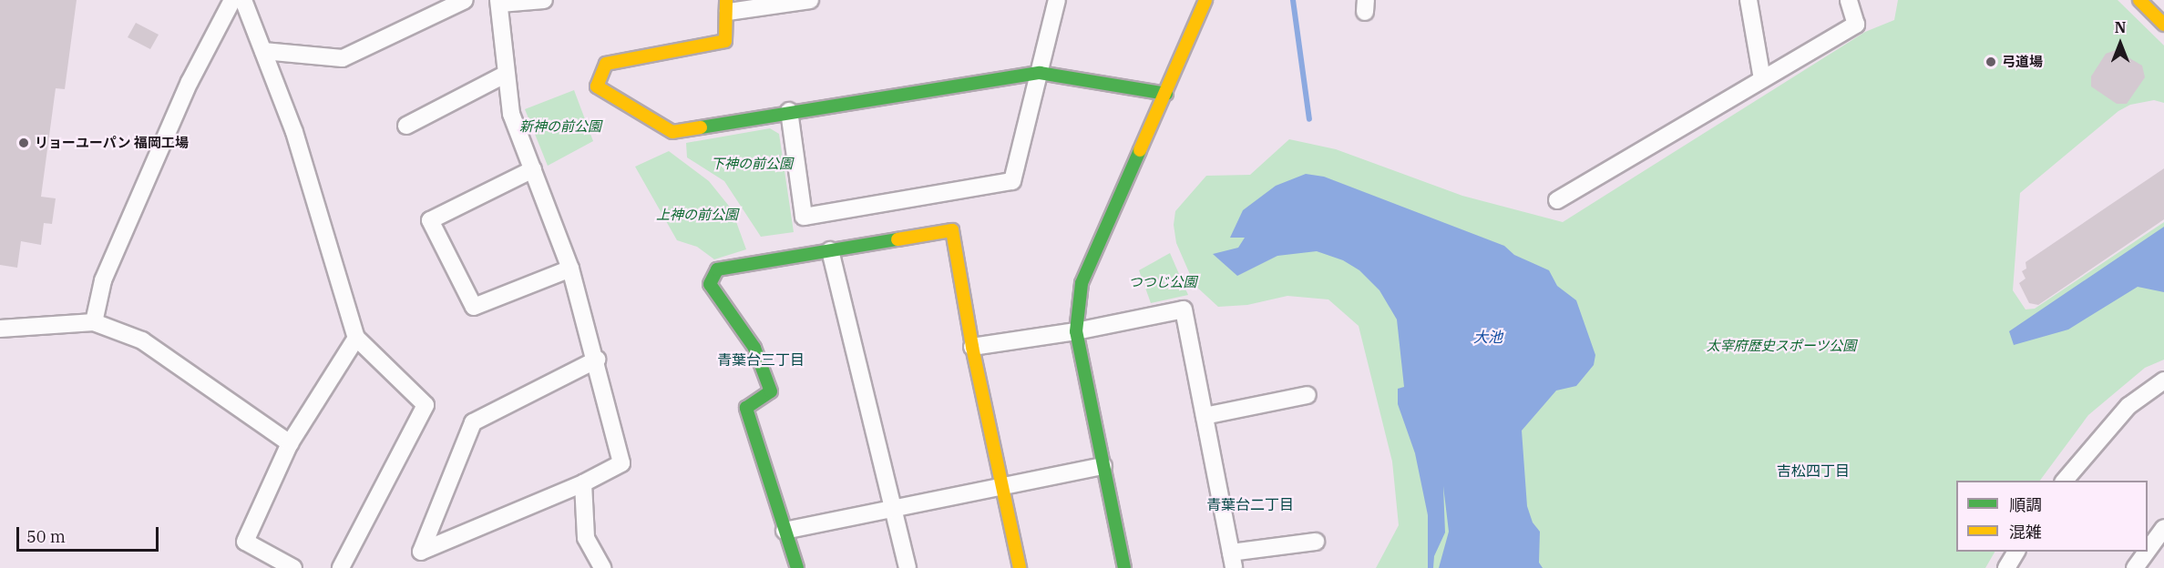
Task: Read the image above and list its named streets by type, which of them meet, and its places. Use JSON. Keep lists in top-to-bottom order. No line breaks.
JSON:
{"districts":["青葉台三丁目","吉松四丁目","青葉台二丁目"],"water":["大池"],"parks":["新神の前公園","下神の前公園","上神の前公園","つつじ公園","太宰府歴史スポーツ公園"],"places":["弓道場","リョーユーパン 福岡工場"],"legend":["順調","混雑"],"scale_bar":"50 m","north":"top"}
